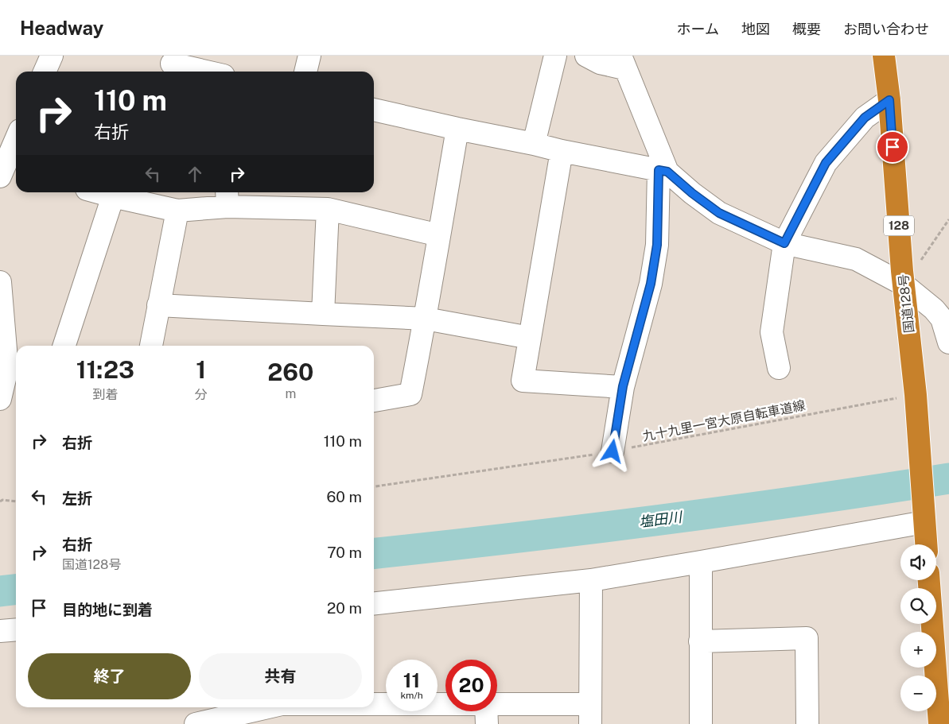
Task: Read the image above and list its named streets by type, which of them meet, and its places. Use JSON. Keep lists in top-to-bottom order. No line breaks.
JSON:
{"streets":{"highway":["128","国道128号"],"path":["九十九里一宮大原自転車道線"]},"crossings":[["国道128号","九十九里一宮大原自転車道線"]],"water":["塩田川"],"page":{"header":"Headway","nav":["ホーム","地図","概要","お問い合わせ"],"turn":["110 m","右折"],"eta":["11:23","到着","1","分","260","m"],"list":[{"name":"右折","value":"110 m"},{"name":"左折","value":"60 m"},{"name":"右折","note":"国道128号","value":"70 m"},{"name":"目的地に到着","value":"20 m"}],"map_buttons":["+","−"],"buttons":["終了","共有"],"speed":"11 km/h","limit":"20"}}
